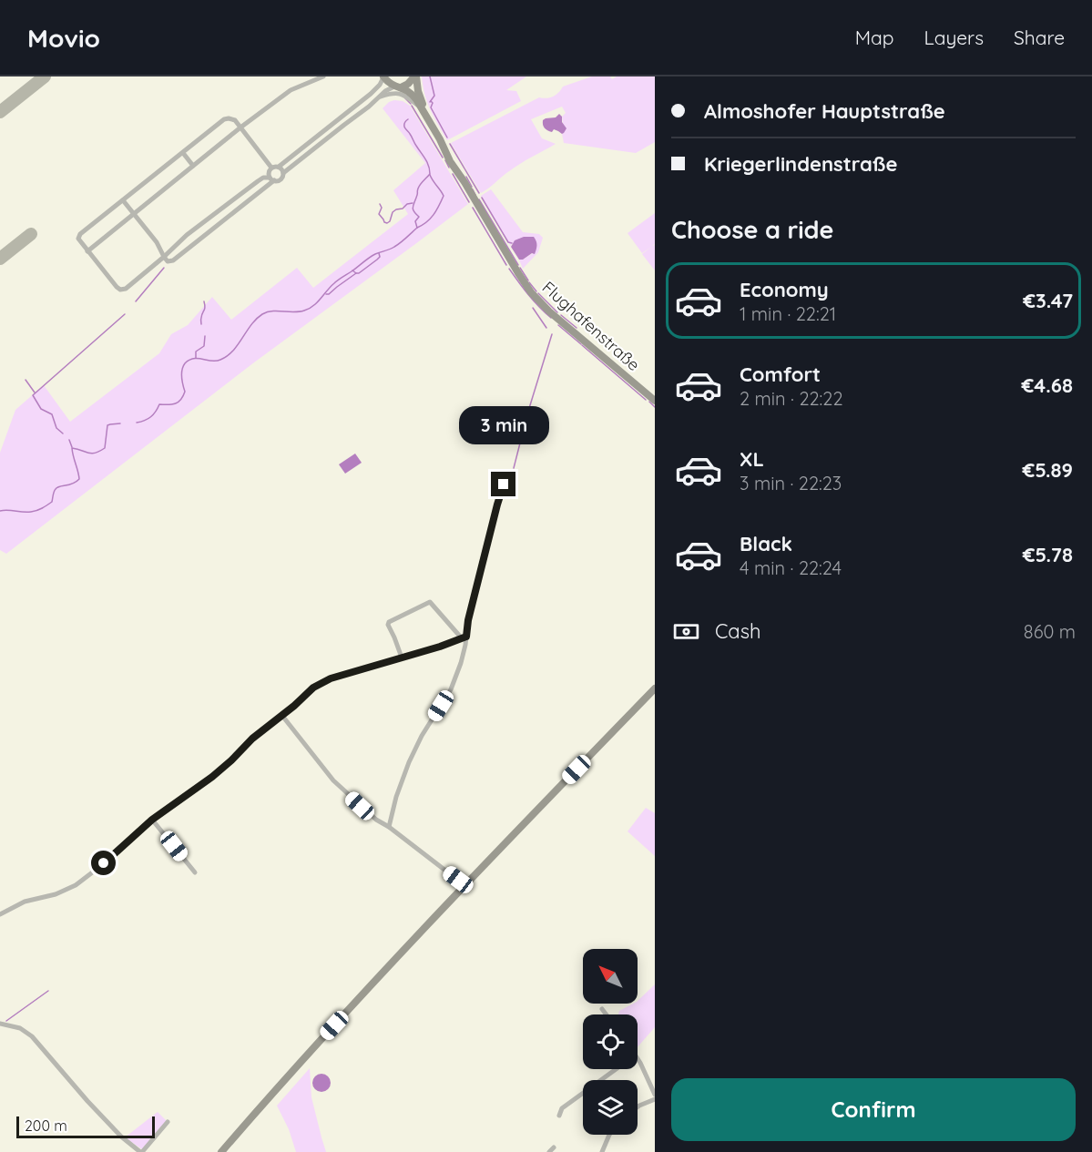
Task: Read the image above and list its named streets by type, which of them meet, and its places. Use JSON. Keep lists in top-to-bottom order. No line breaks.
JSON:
{"streets":{"main road":["Flughafenstraße"]},"scale_bar":"200 m","north":"top left","page":{"header":"Movio","nav":["Map","Layers","Share"],"banner":["Almoshofer Hauptstraße","Kriegerlindenstraße"],"heading":"Choose a ride","list":[{"name":"Economy","note":"1 min · 22:21","value":"€3.47"},{"name":"Comfort","note":"2 min · 22:22","value":"€4.68"},{"name":"XL","note":"3 min · 22:23","value":"€5.89"},{"name":"Black","note":"4 min · 22:24","value":"€5.78"}],"bubble":"3 min","pay":["Cash","860 m"],"buttons":"Confirm","scale":"200 m"}}
